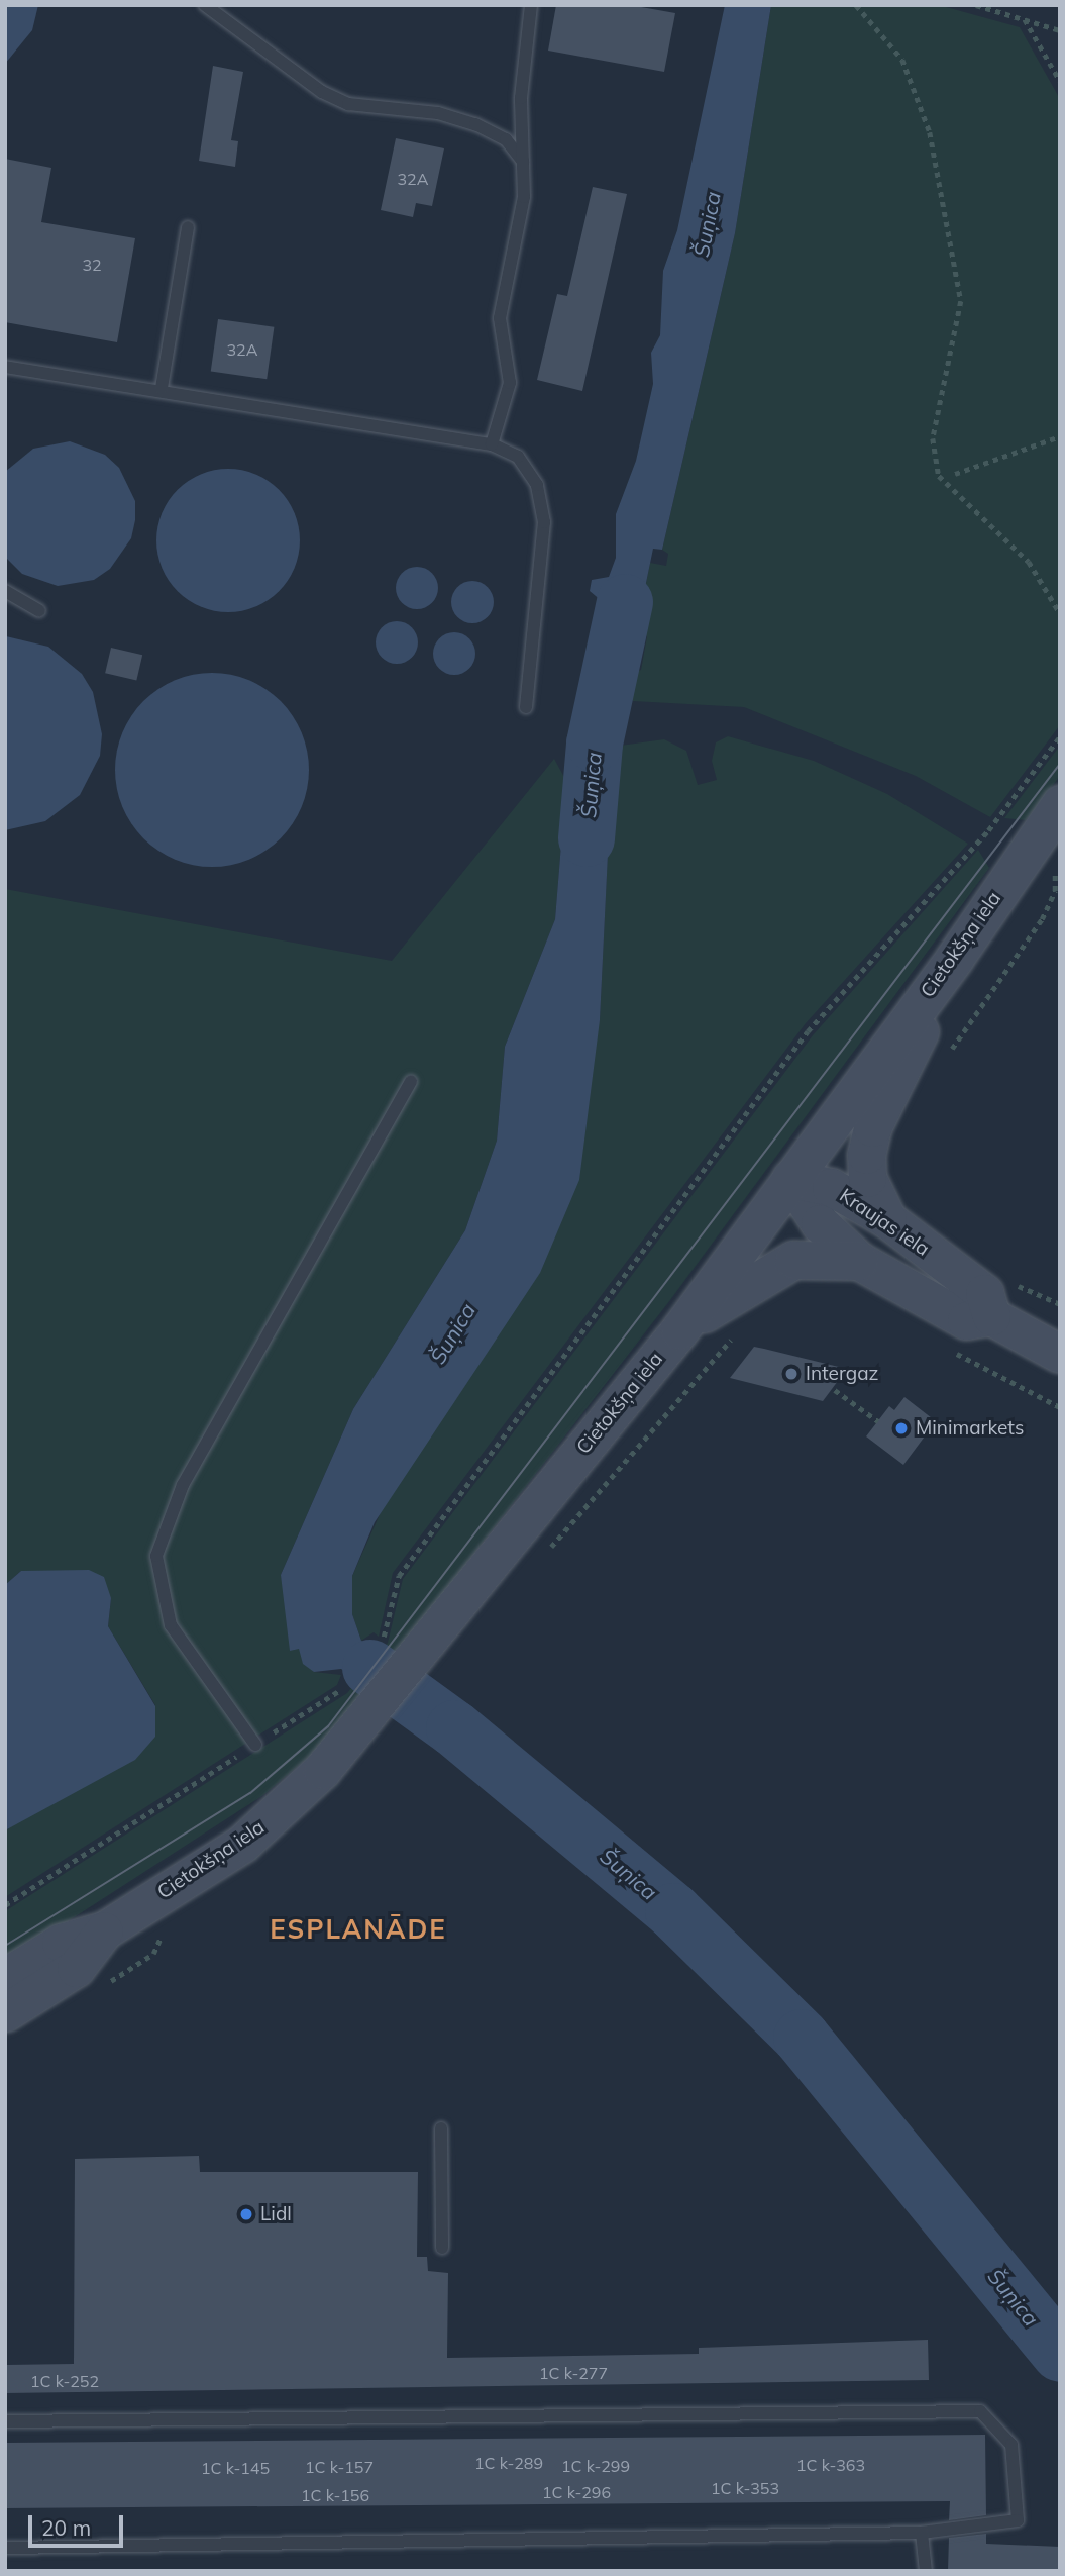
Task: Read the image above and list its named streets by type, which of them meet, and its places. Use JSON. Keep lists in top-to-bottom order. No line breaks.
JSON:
{"streets":{"street":["Cietokšņa iela","Kraujas iela"]},"crossings":[["Cietokšņa iela","Kraujas iela"]],"districts":["ESPLANĀDE"],"water":["Šuņica"],"places":["Intergaz","Minimarkets","Lidl"],"house_numbers":["32A","32","32A","1C k-277","1C k-252","1C k-289","1C k-363","1C k-299","1C k-157","1C k-145","1C k-353","1C k-296","1C k-156"],"scale_bar":"20 m"}
